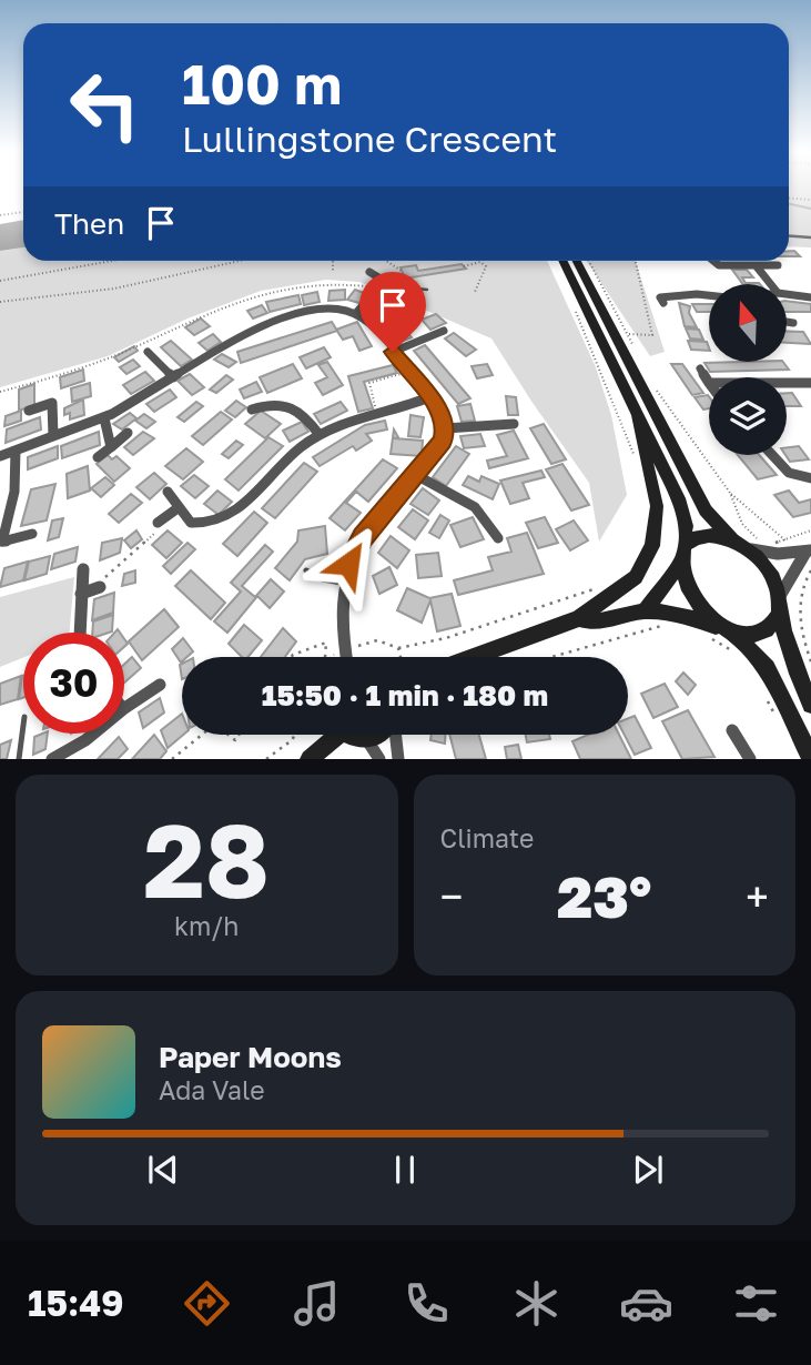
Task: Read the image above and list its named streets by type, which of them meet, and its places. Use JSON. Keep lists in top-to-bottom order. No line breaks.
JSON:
{"north":"top","page":{"turn":["100 m","Lullingstone Crescent"],"then":"Then","limit":"30","trip":"15:50 · 1 min · 180 m","tile":[["28","km/h"],"Climate"],"heat":["−","23°","+"],"song":["Paper Moons","Ada Vale"],"tabs":"15:49"}}
